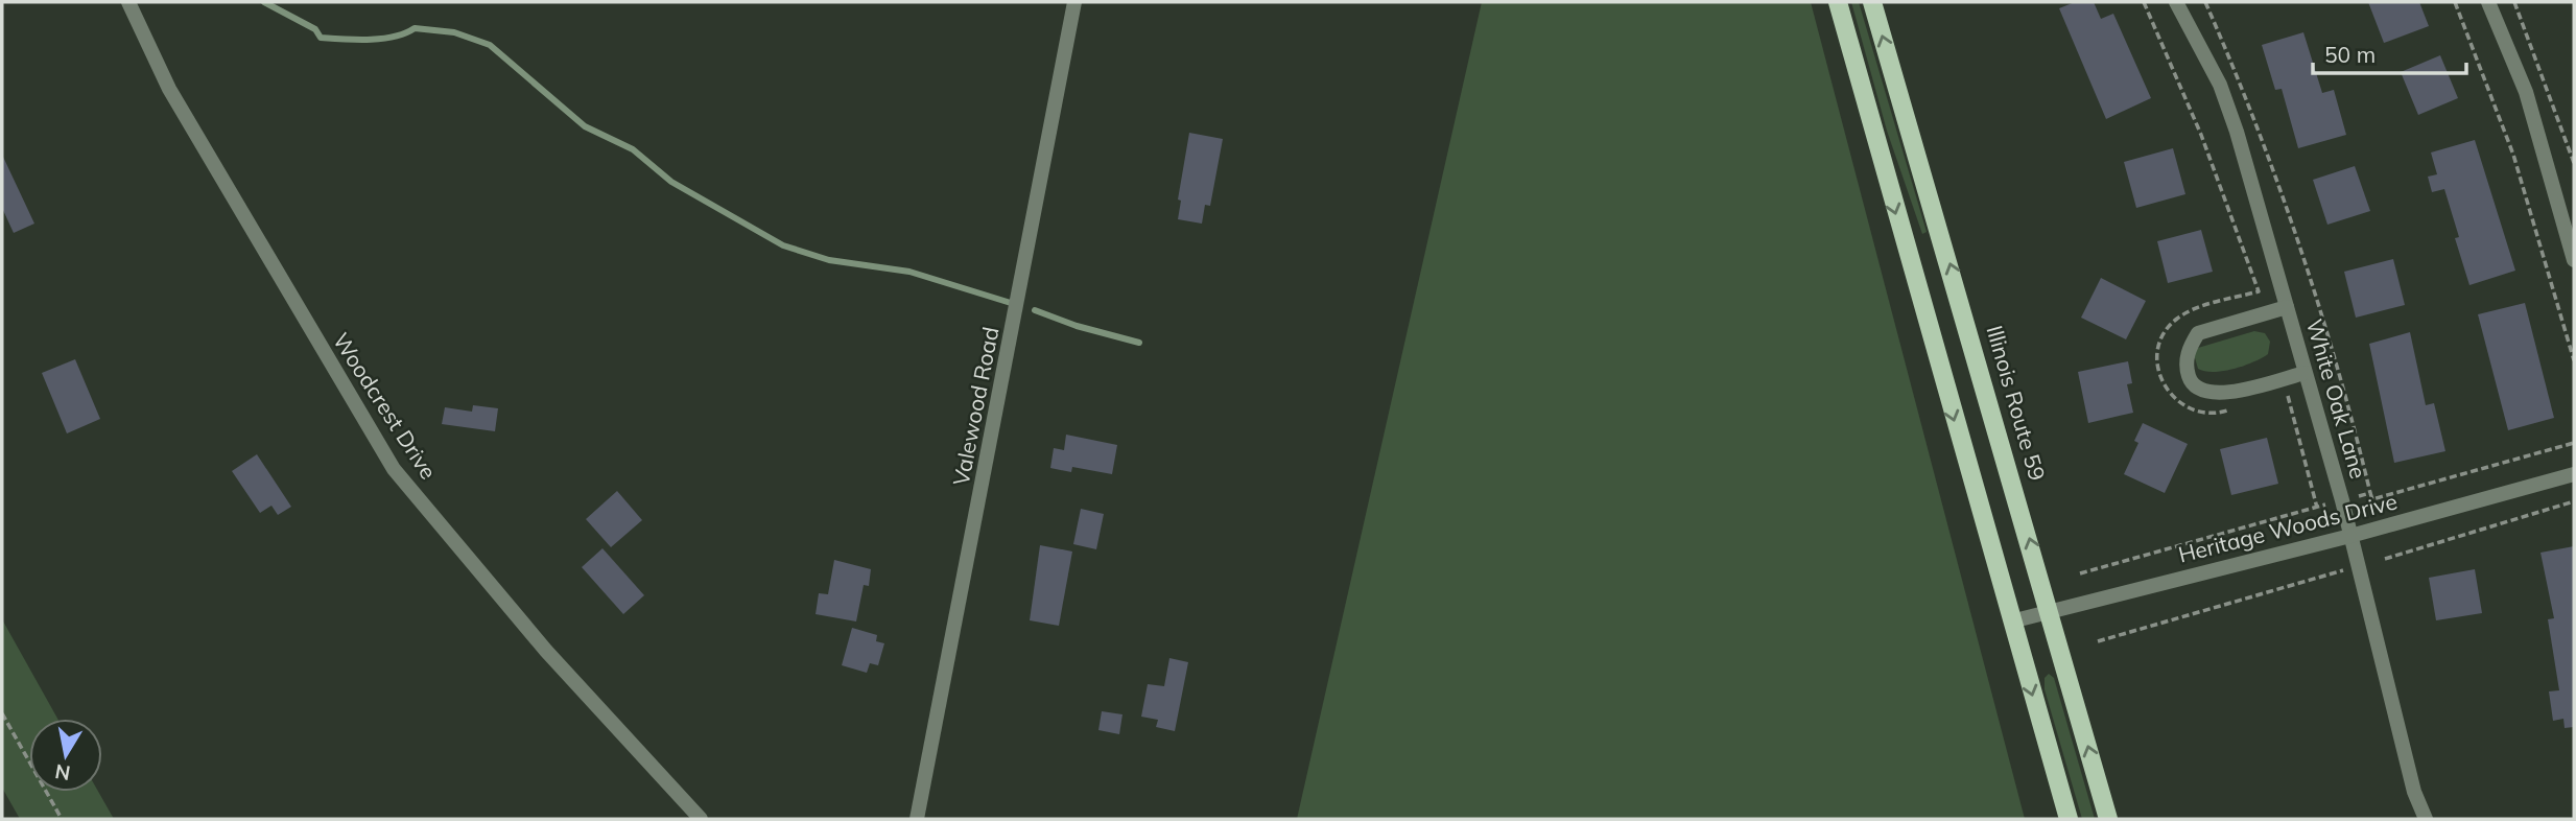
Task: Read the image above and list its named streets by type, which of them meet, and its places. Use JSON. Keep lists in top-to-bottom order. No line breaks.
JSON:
{"streets":{"main road":["Illinois Route 59"],"street":["White Oak Lane","Woodcrest Drive","Valewood Road","Heritage Woods Drive"]},"crossings":[["White Oak Lane","Heritage Woods Drive"],["Illinois Route 59","Heritage Woods Drive"]],"scale_bar":"50 m","north":"bottom"}
